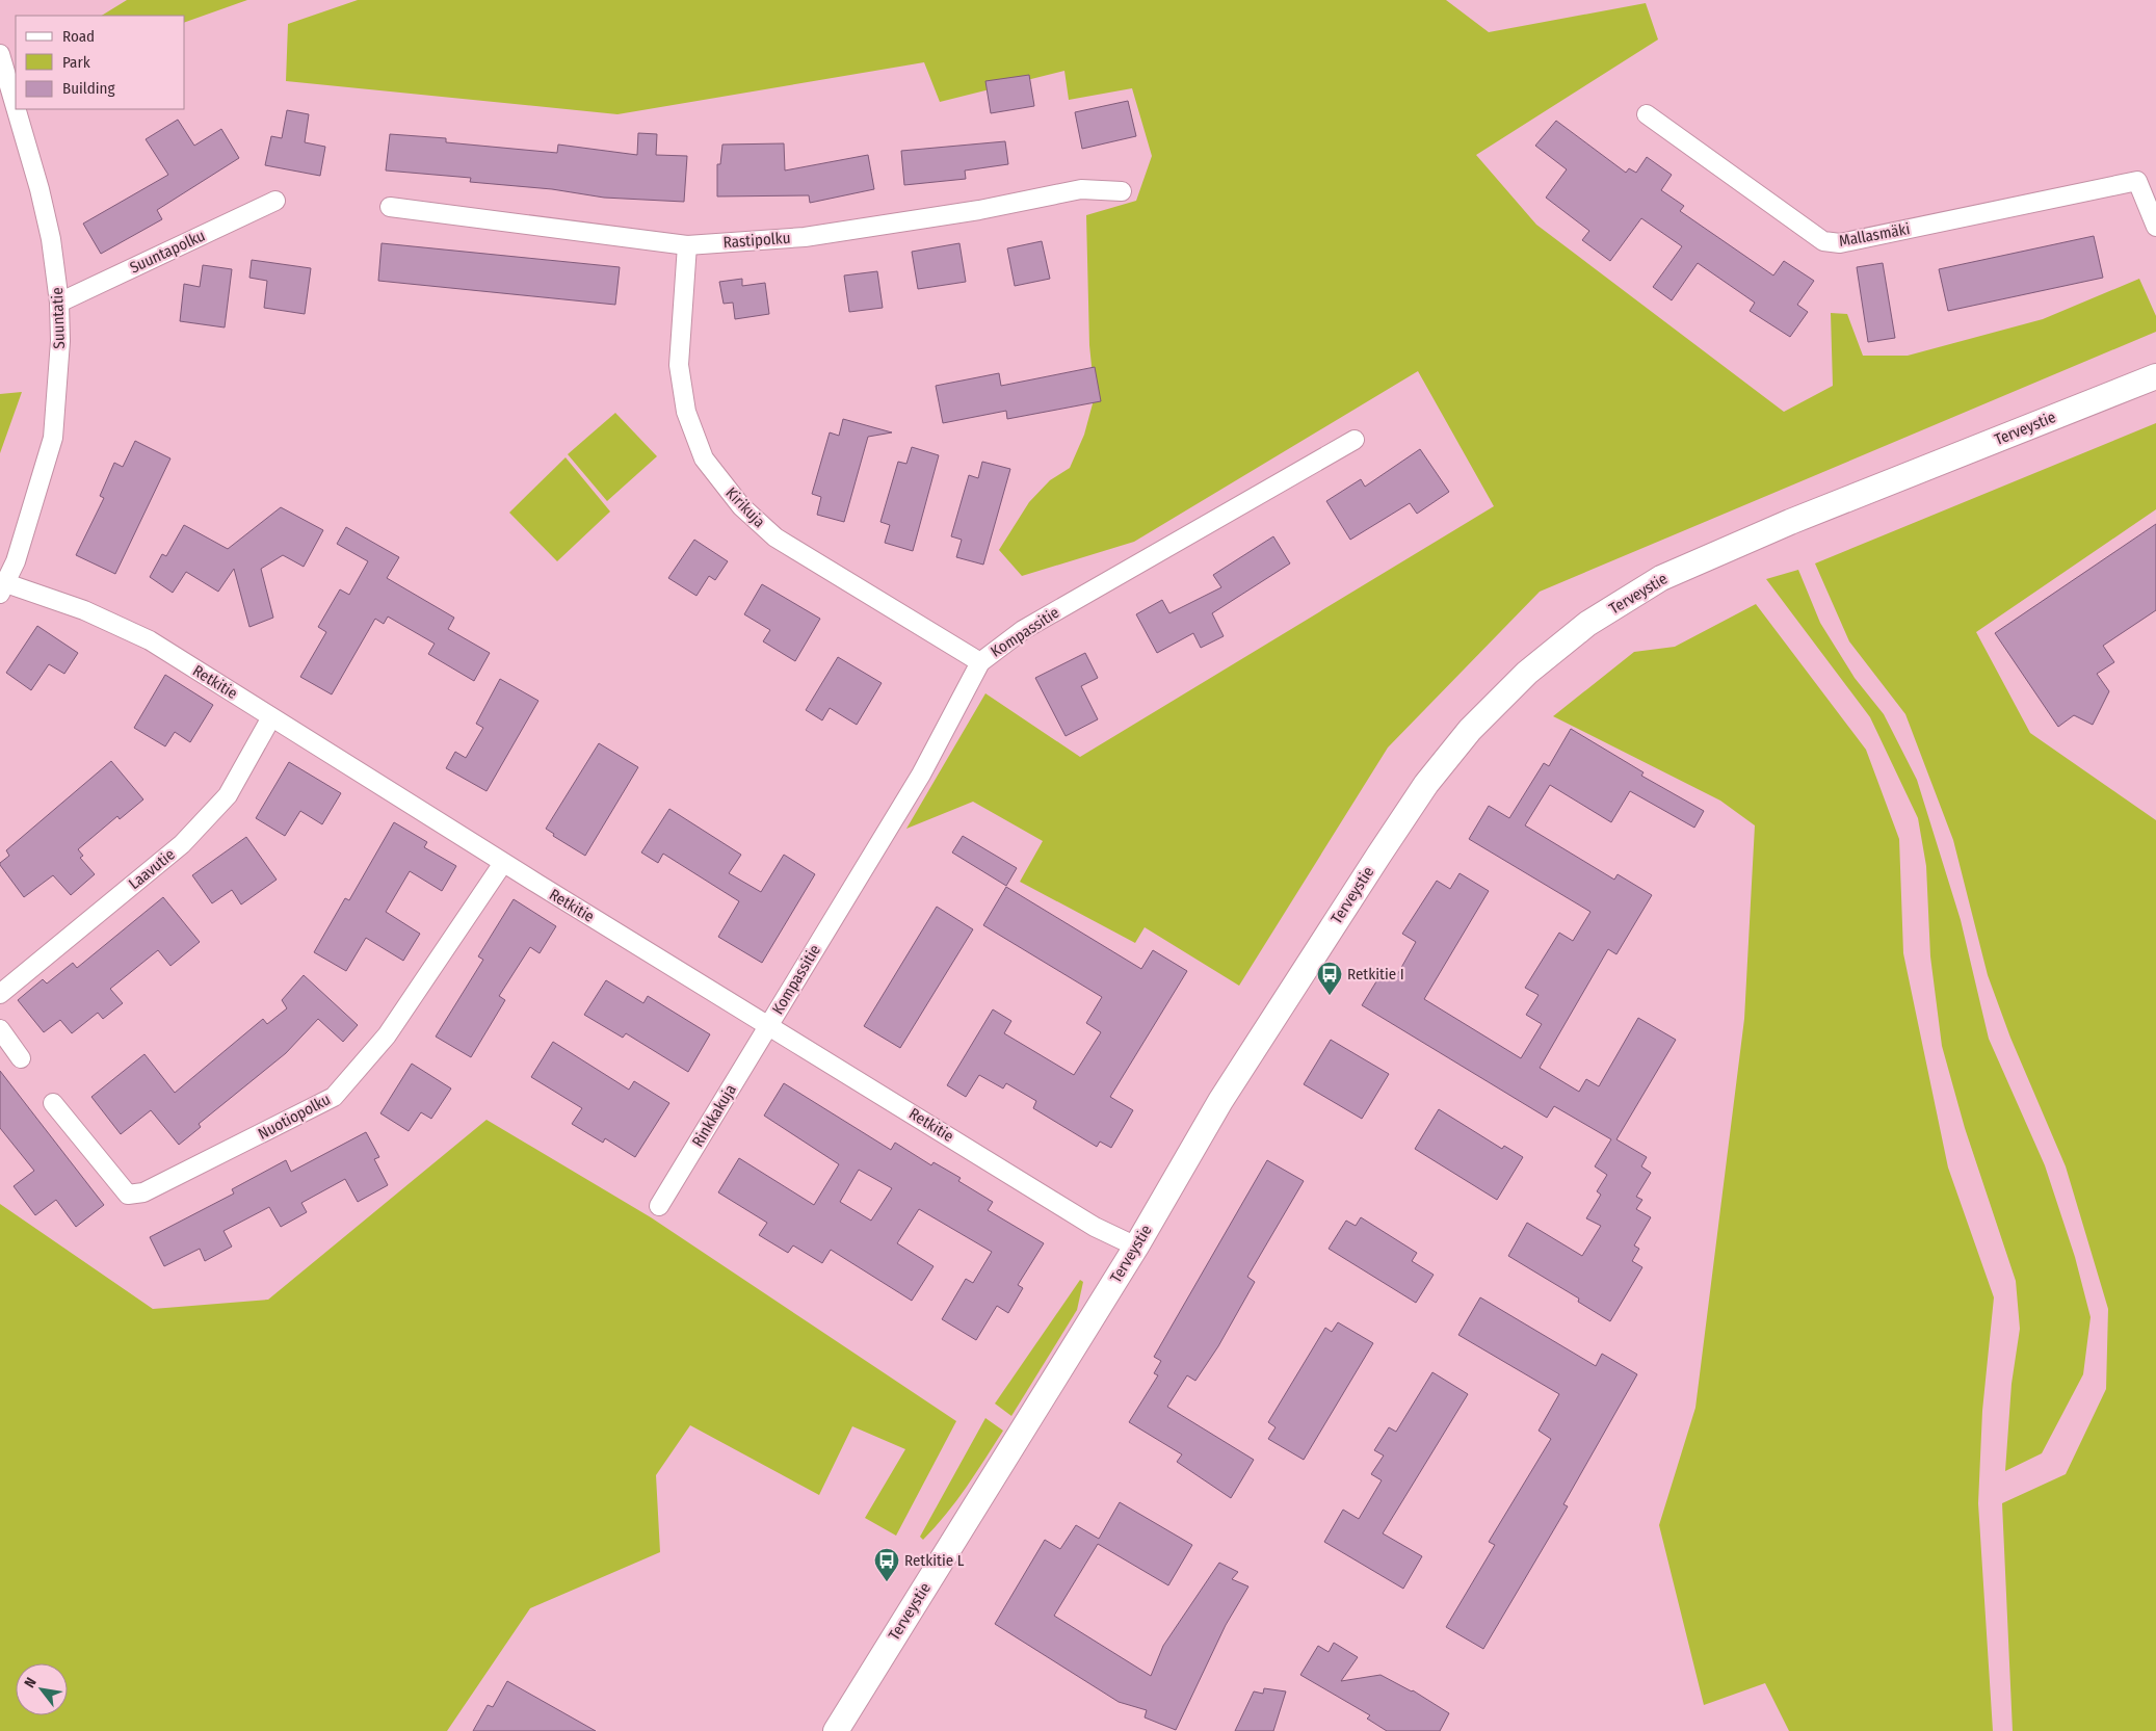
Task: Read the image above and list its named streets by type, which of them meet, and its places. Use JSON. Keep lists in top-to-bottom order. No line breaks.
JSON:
{"streets":{"main road":["Terveystie"],"street":["Mallasmäki","Rastipolku","Suuntapolku","Suuntatie","Kirikuja","Kompassitie","Retkitie","Laavutie","Rinkkakuja","Nuotiopolku"]},"crossings":[["Rastipolku","Kirikuja"],["Suuntapolku","Suuntatie"],["Suuntatie","Retkitie"],["Terveystie","Retkitie"],["Kirikuja","Kompassitie"],["Kompassitie","Retkitie"],["Kompassitie","Rinkkakuja"],["Retkitie","Laavutie"],["Retkitie","Rinkkakuja"],["Retkitie","Nuotiopolku"]],"places":{"bus stop":["Retkitie I","Retkitie L"]},"legend":["Road","Park","Building"],"north":"top left"}
